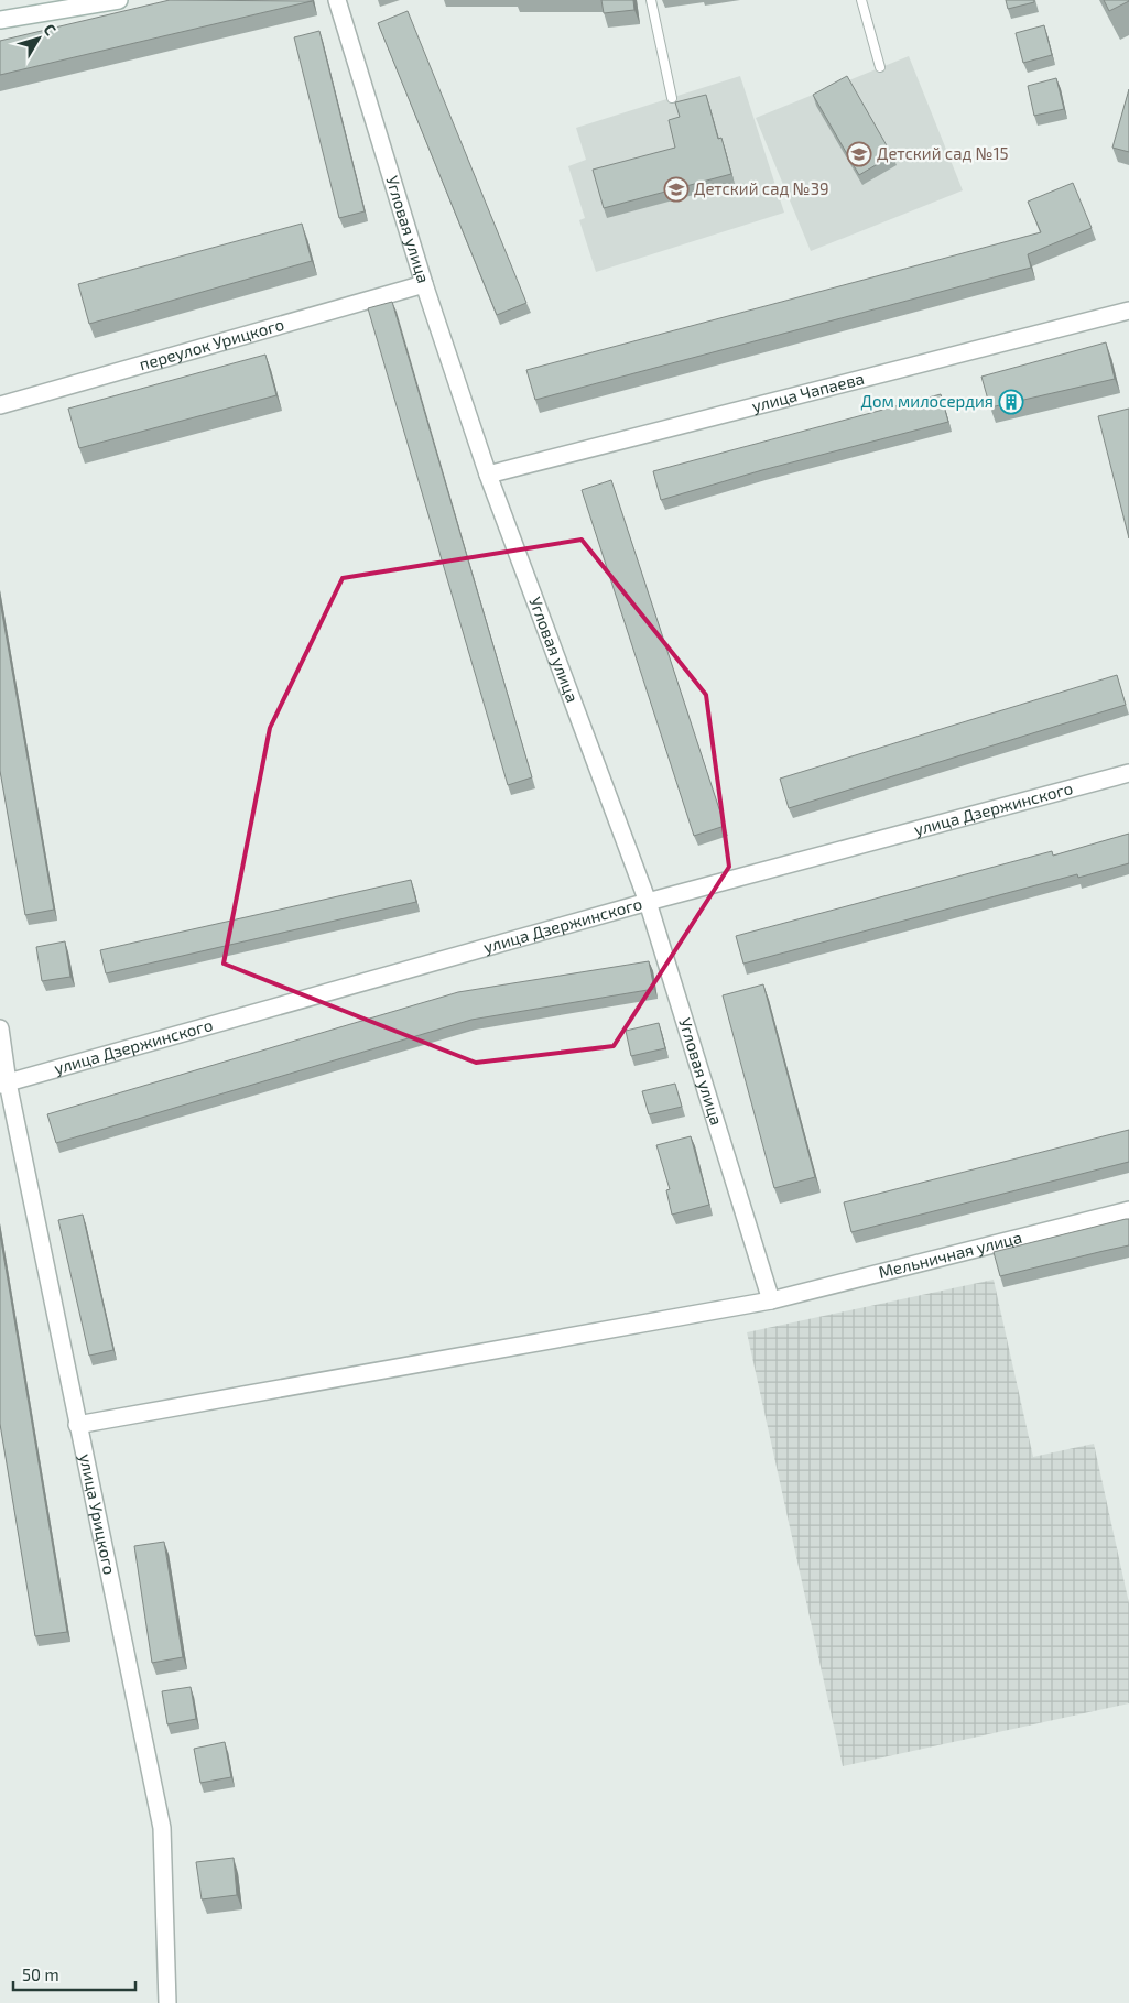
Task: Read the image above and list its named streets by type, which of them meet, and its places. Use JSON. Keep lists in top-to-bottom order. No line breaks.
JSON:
{"streets":{"street":["Угловая улица","переулок Урицкого","улица Чапаева","улица Дзержинского","Мельничная улица","улица Урицкого"]},"crossings":[["Угловая улица","переулок Урицкого"],["Угловая улица","улица Чапаева"],["Угловая улица","улица Дзержинского"],["Угловая улица","Мельничная улица"],["улица Дзержинского","улица Урицкого"],["Мельничная улица","улица Урицкого"]],"places":{"school or university":["Детский сад №15","Детский сад №39"],"building":["Дом милосердия"]},"scale_bar":"50 m","north":"top right"}
